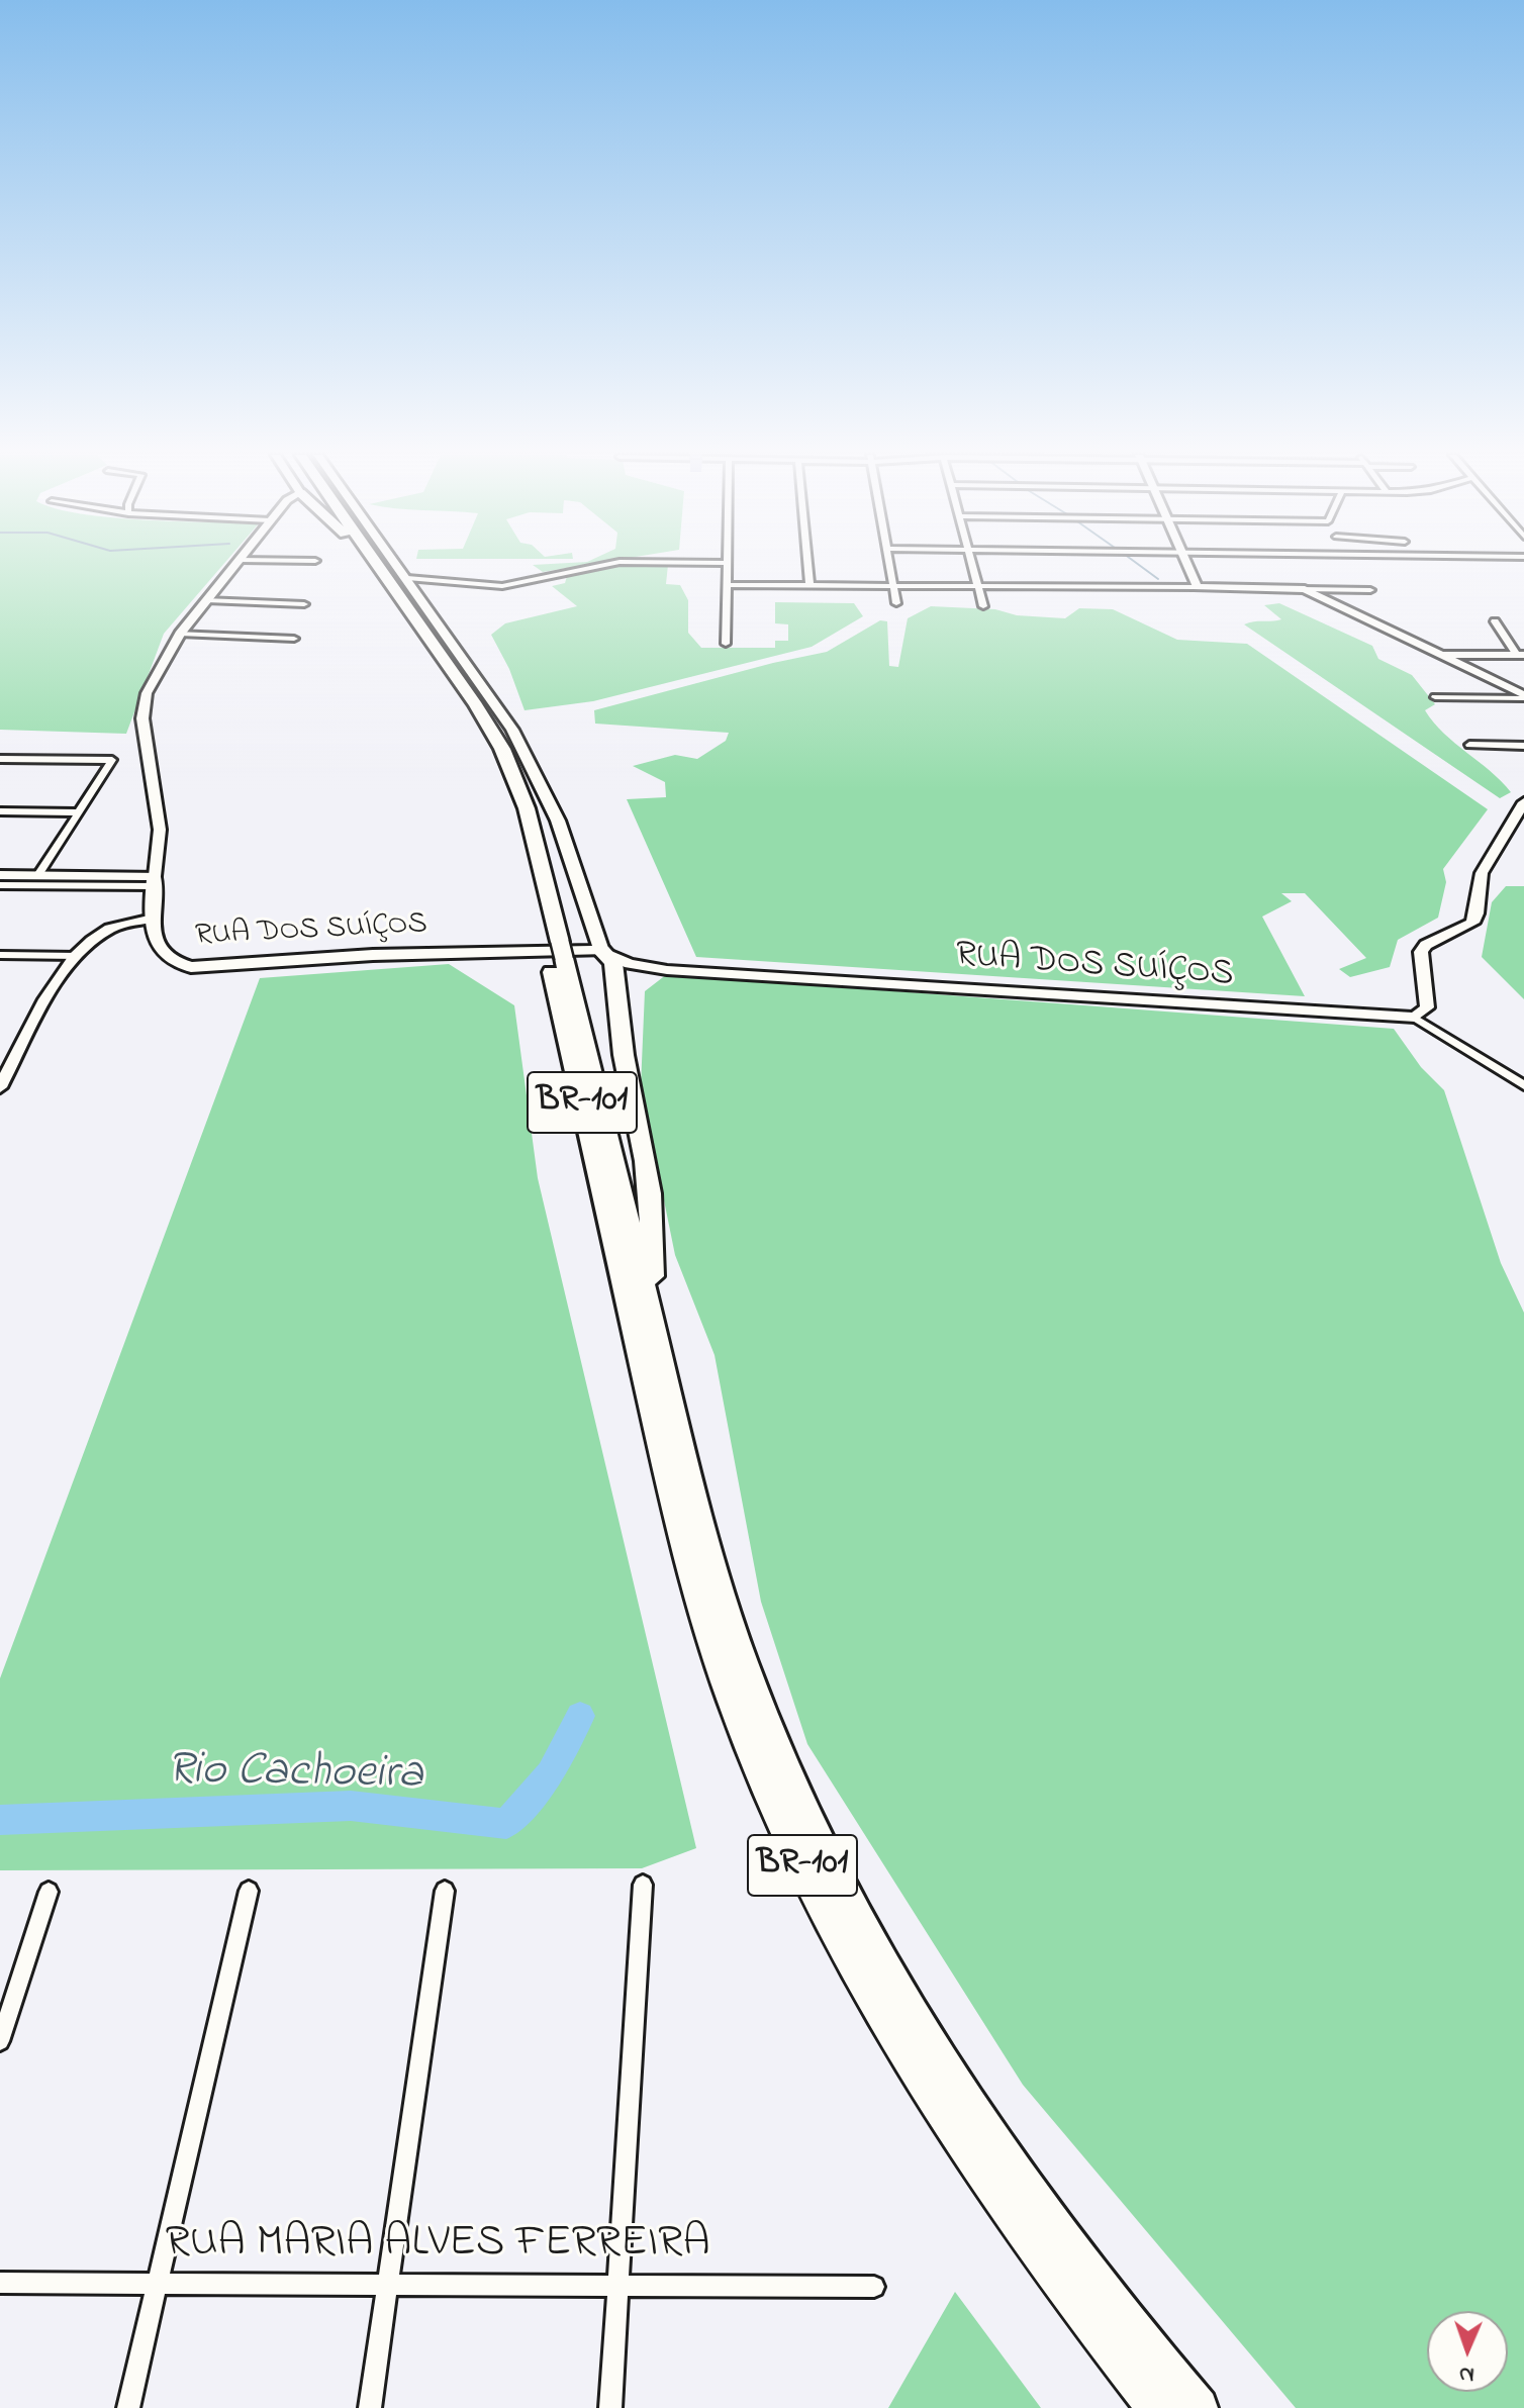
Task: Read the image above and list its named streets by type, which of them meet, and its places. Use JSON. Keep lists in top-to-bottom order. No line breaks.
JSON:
{"streets":{"highway":["BR-101"],"main road":["RUA DOS SUÍÇOS"],"street":["RUA MARIA ALVES FERREIRA"]},"water":["Rio Cachoeira"],"north":"bottom"}
